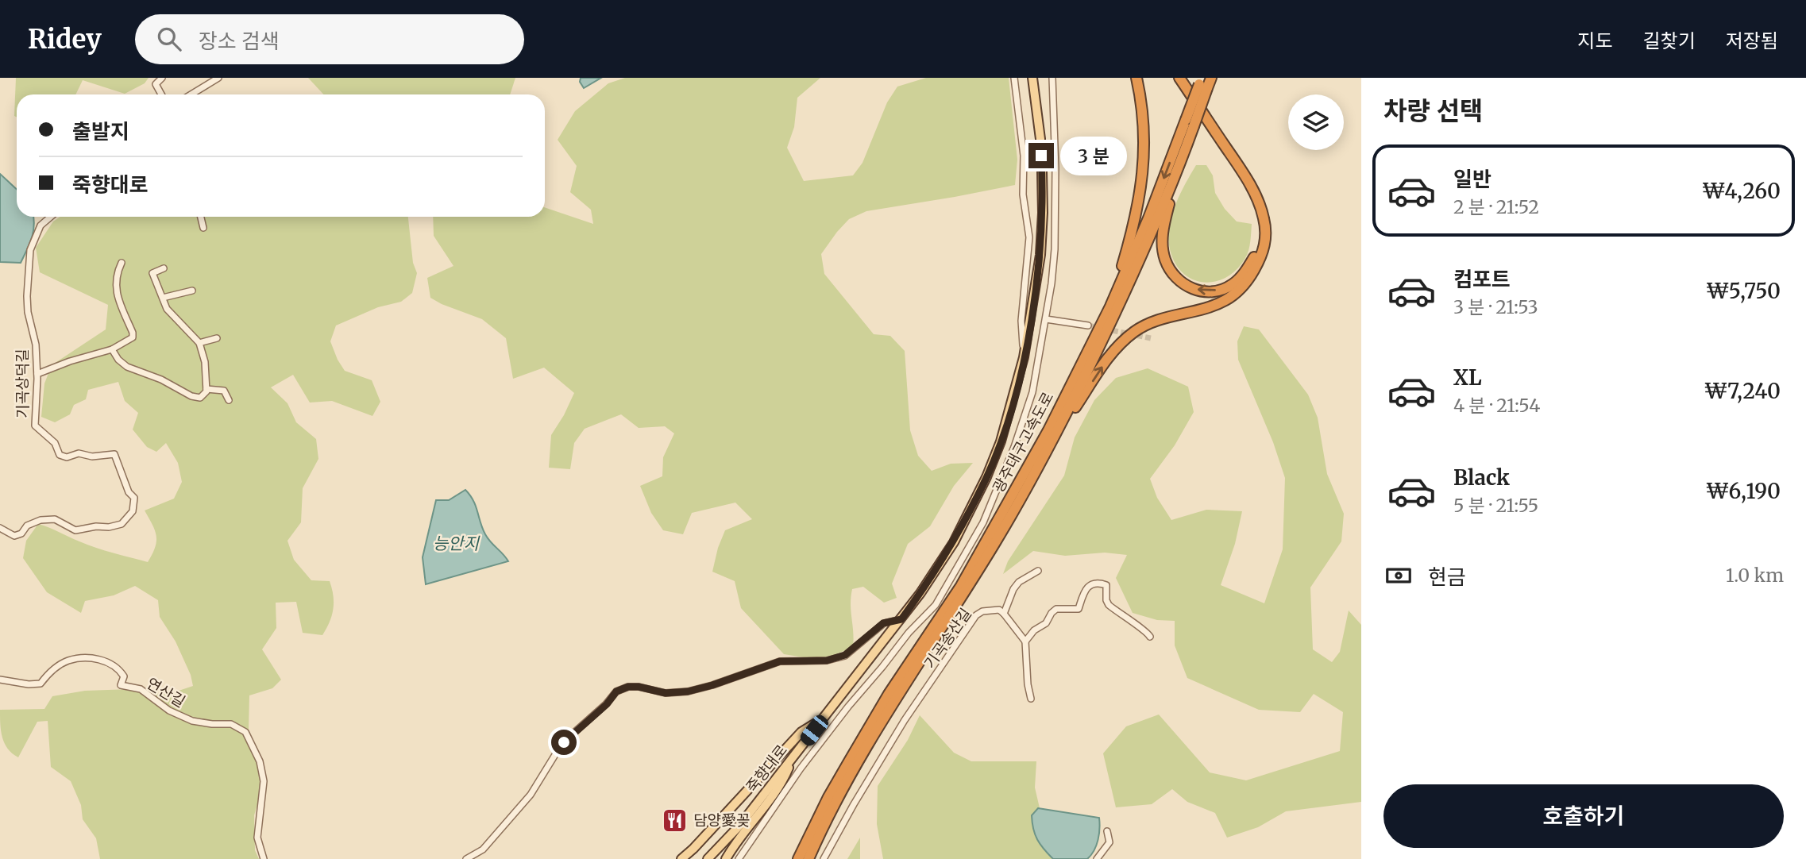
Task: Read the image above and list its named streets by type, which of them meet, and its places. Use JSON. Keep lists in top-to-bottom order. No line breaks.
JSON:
{"streets":{"highway":["광주대구고속도로"],"main road":["죽향대로"],"street":["기곡상덕길","기곡송산길","연산길"]},"water":["능안지"],"places":{"restaurant":["담양愛꽂"]},"page":{"header":"Ridey","search":"장소 검색","nav":["지도","길찾기","저장됨"],"heading":"차량 선택","banner":["출발지","죽향대로"],"bubble":"3 분","list":[{"name":"일반","note":"2 분 · 21:52","value":"₩4,260"},{"name":"컴포트","note":"3 분 · 21:53","value":"₩5,750"},{"name":"XL","note":"4 분 · 21:54","value":"₩7,240"},{"name":"Black","note":"5 분 · 21:55","value":"₩6,190"}],"pay":["현금","1.0 km"],"buttons":"호출하기"}}
